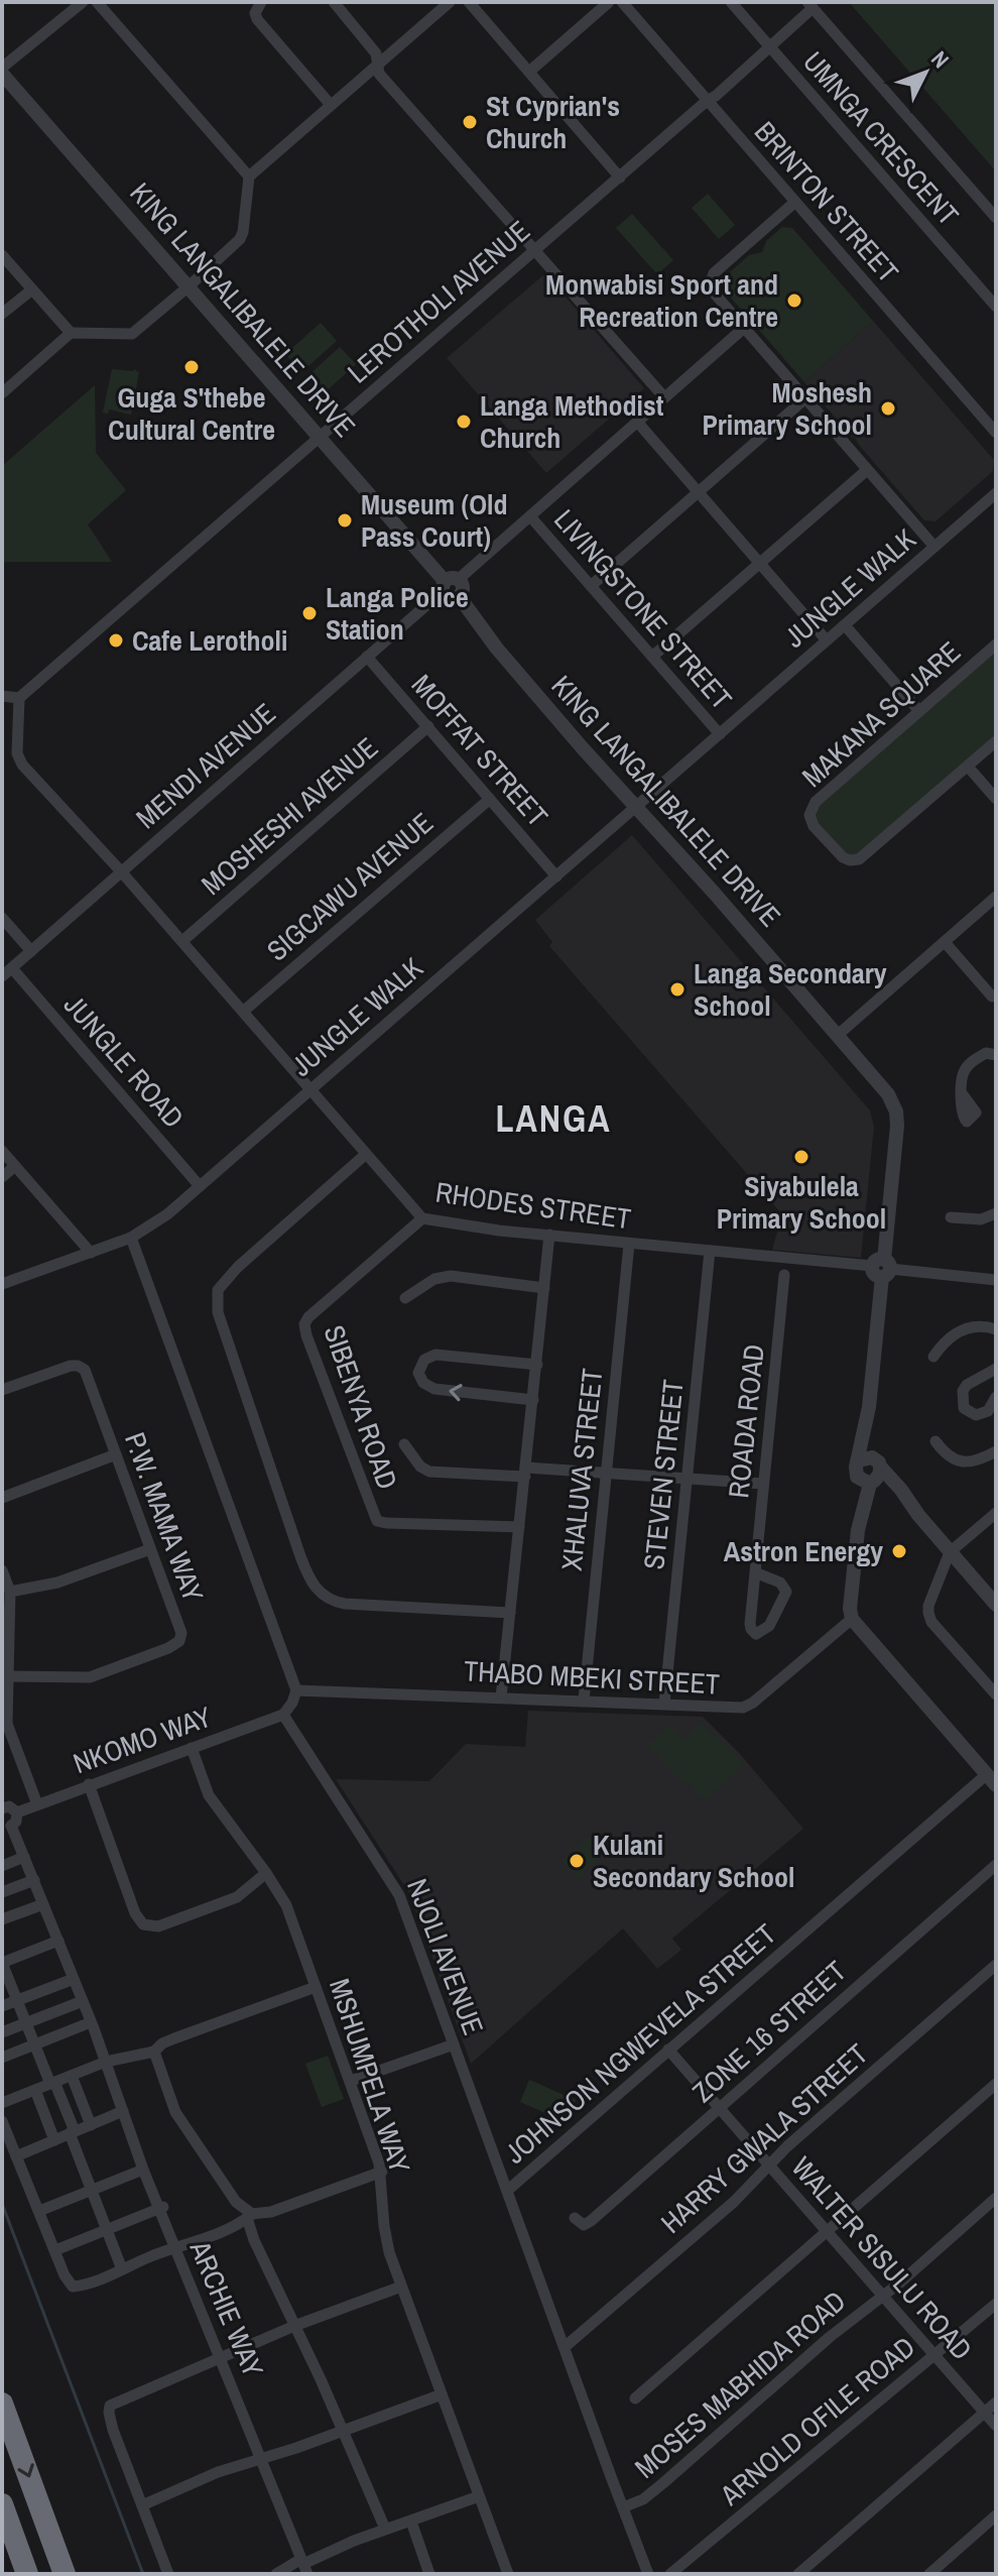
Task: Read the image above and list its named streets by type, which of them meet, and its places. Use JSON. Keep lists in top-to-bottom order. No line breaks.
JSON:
{"streets":{"street":["UMNGA CRESCENT","BRINTON STREET","LEROTHOLI AVENUE","KING LANGALIBALELE DRIVE","JUNGLE WALK","LIVINGSTONE STREET","MAKANA SQUARE","MOFFAT STREET","MENDI AVENUE","MOSHESHI AVENUE","SIGCAWU AVENUE","JUNGLE ROAD","RHODES STREET","SIBENYA ROAD","ROADA ROAD","XHALUVA STREET","STEVEN STREET","P.W. MAMA WAY","THABO MBEKI STREET","NKOMO WAY","NJOLI AVENUE","ZONE 16 STREET","JOHNSON NGWEVELA STREET","MSHUMPELA WAY","HARRY GWALA STREET","WALTER SISULU ROAD","ARCHIE WAY","MOSES MABHIDA ROAD","ARNOLD OFILE ROAD"]},"crossings":[["UMNGA CRESCENT","LEROTHOLI AVENUE"],["BRINTON STREET","LEROTHOLI AVENUE"],["LEROTHOLI AVENUE","KING LANGALIBALELE DRIVE"],["LEROTHOLI AVENUE","RHODES STREET"],["KING LANGALIBALELE DRIVE","JUNGLE WALK"],["KING LANGALIBALELE DRIVE","MENDI AVENUE"],["KING LANGALIBALELE DRIVE","RHODES STREET"],["JUNGLE WALK","LIVINGSTONE STREET"],["JUNGLE WALK","MOFFAT STREET"],["JUNGLE WALK","JUNGLE ROAD"],["JUNGLE WALK","RHODES STREET"],["LIVINGSTONE STREET","MENDI AVENUE"],["MOFFAT STREET","MENDI AVENUE"],["MOFFAT STREET","MOSHESHI AVENUE"],["MOFFAT STREET","SIGCAWU AVENUE"],["MENDI AVENUE","JUNGLE ROAD"],["MENDI AVENUE","RHODES STREET"],["MOSHESHI AVENUE","RHODES STREET"],["SIGCAWU AVENUE","RHODES STREET"],["RHODES STREET","SIBENYA ROAD"],["RHODES STREET","XHALUVA STREET"],["RHODES STREET","STEVEN STREET"],["XHALUVA STREET","THABO MBEKI STREET"],["STEVEN STREET","THABO MBEKI STREET"],["NKOMO WAY","NJOLI AVENUE"],["NKOMO WAY","MSHUMPELA WAY"],["NJOLI AVENUE","JOHNSON NGWEVELA STREET"],["NJOLI AVENUE","HARRY GWALA STREET"],["NJOLI AVENUE","MOSES MABHIDA ROAD"],["ZONE 16 STREET","WALTER SISULU ROAD"],["JOHNSON NGWEVELA STREET","WALTER SISULU ROAD"],["HARRY GWALA STREET","WALTER SISULU ROAD"],["WALTER SISULU ROAD","MOSES MABHIDA ROAD"],["WALTER SISULU ROAD","ARNOLD OFILE ROAD"]],"districts":["LANGA"],"places":["St Cyprian's Church","Monwabisi Sport and Recreation Centre","Guga S'thebe Cultural Centre","Moshesh Primary School","Langa Methodist Church","Museum (Old Pass Court)","Langa Police Station","Cafe Lerotholi","Langa Secondary School","Siyabulela Primary School","Astron Energy","Kulani Secondary School"],"north":"top right"}
